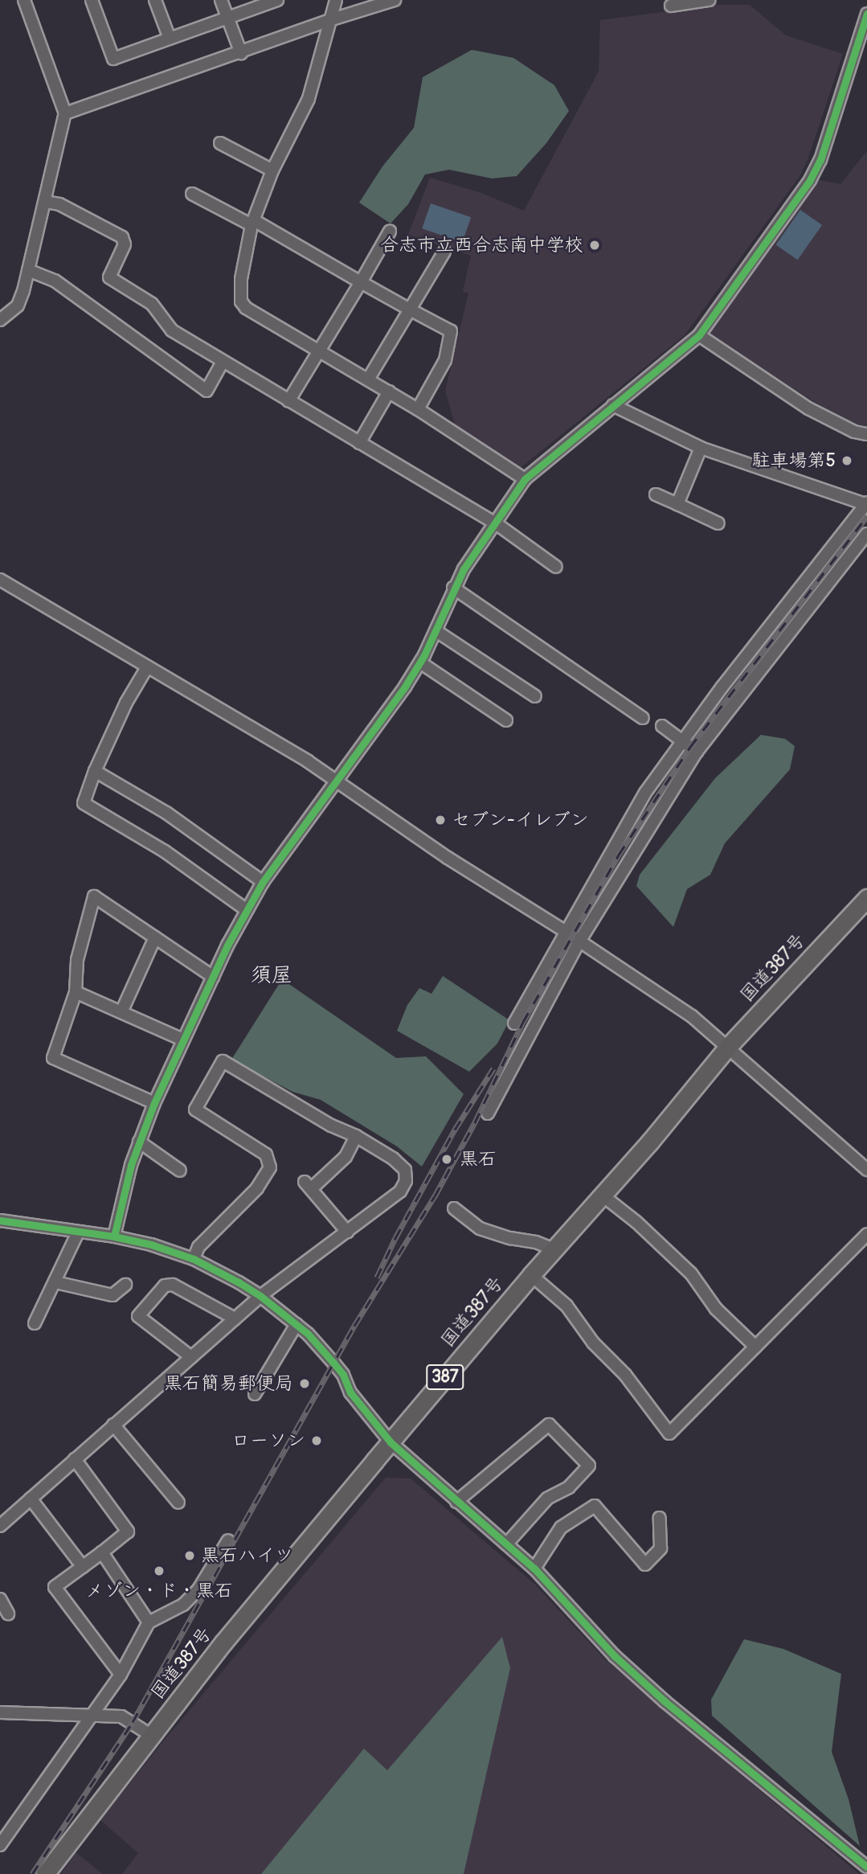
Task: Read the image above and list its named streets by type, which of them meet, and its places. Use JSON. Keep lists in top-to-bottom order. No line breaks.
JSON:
{"streets":{"highway":["国道387号","387"]},"districts":["須屋"],"places":["合志市立西合志南中学校","駐車場第5","セブン-イレブン","黒石","黒石簡易郵便局","ローソン","黒石ハイツ","メゾン・ド・黒石"]}
